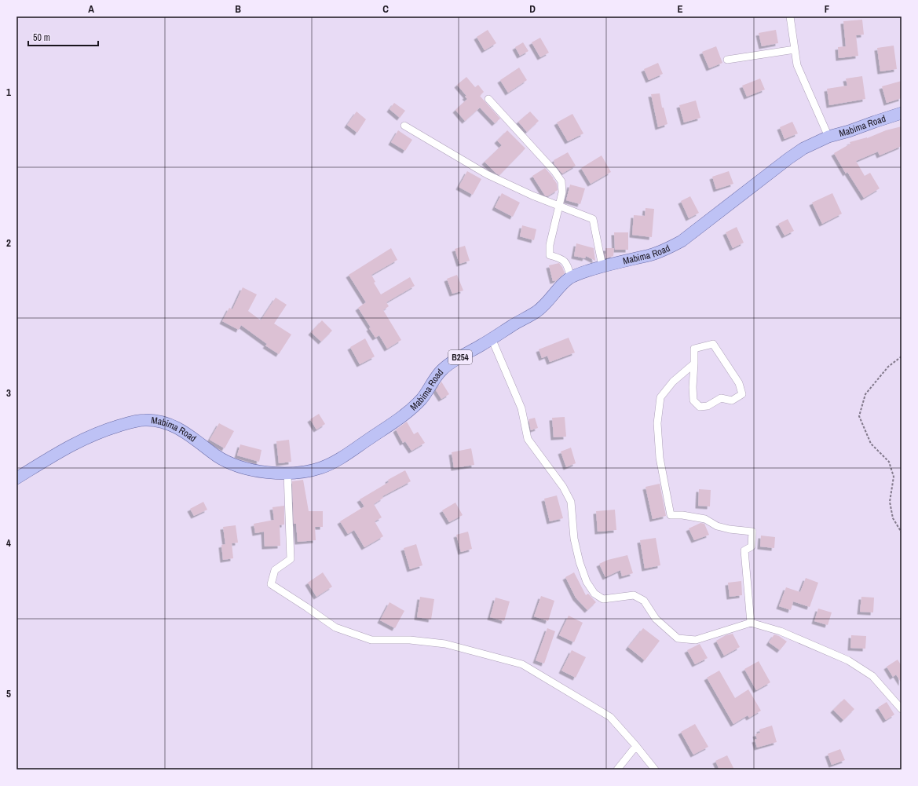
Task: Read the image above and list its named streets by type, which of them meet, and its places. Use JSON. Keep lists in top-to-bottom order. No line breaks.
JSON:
{"streets":{"main road":["Mabima Road","B254"]},"scale_bar":"50 m","grid":{"columns":["A","B","C","D","E","F"],"rows":["1","2","3","4","5"]}}
